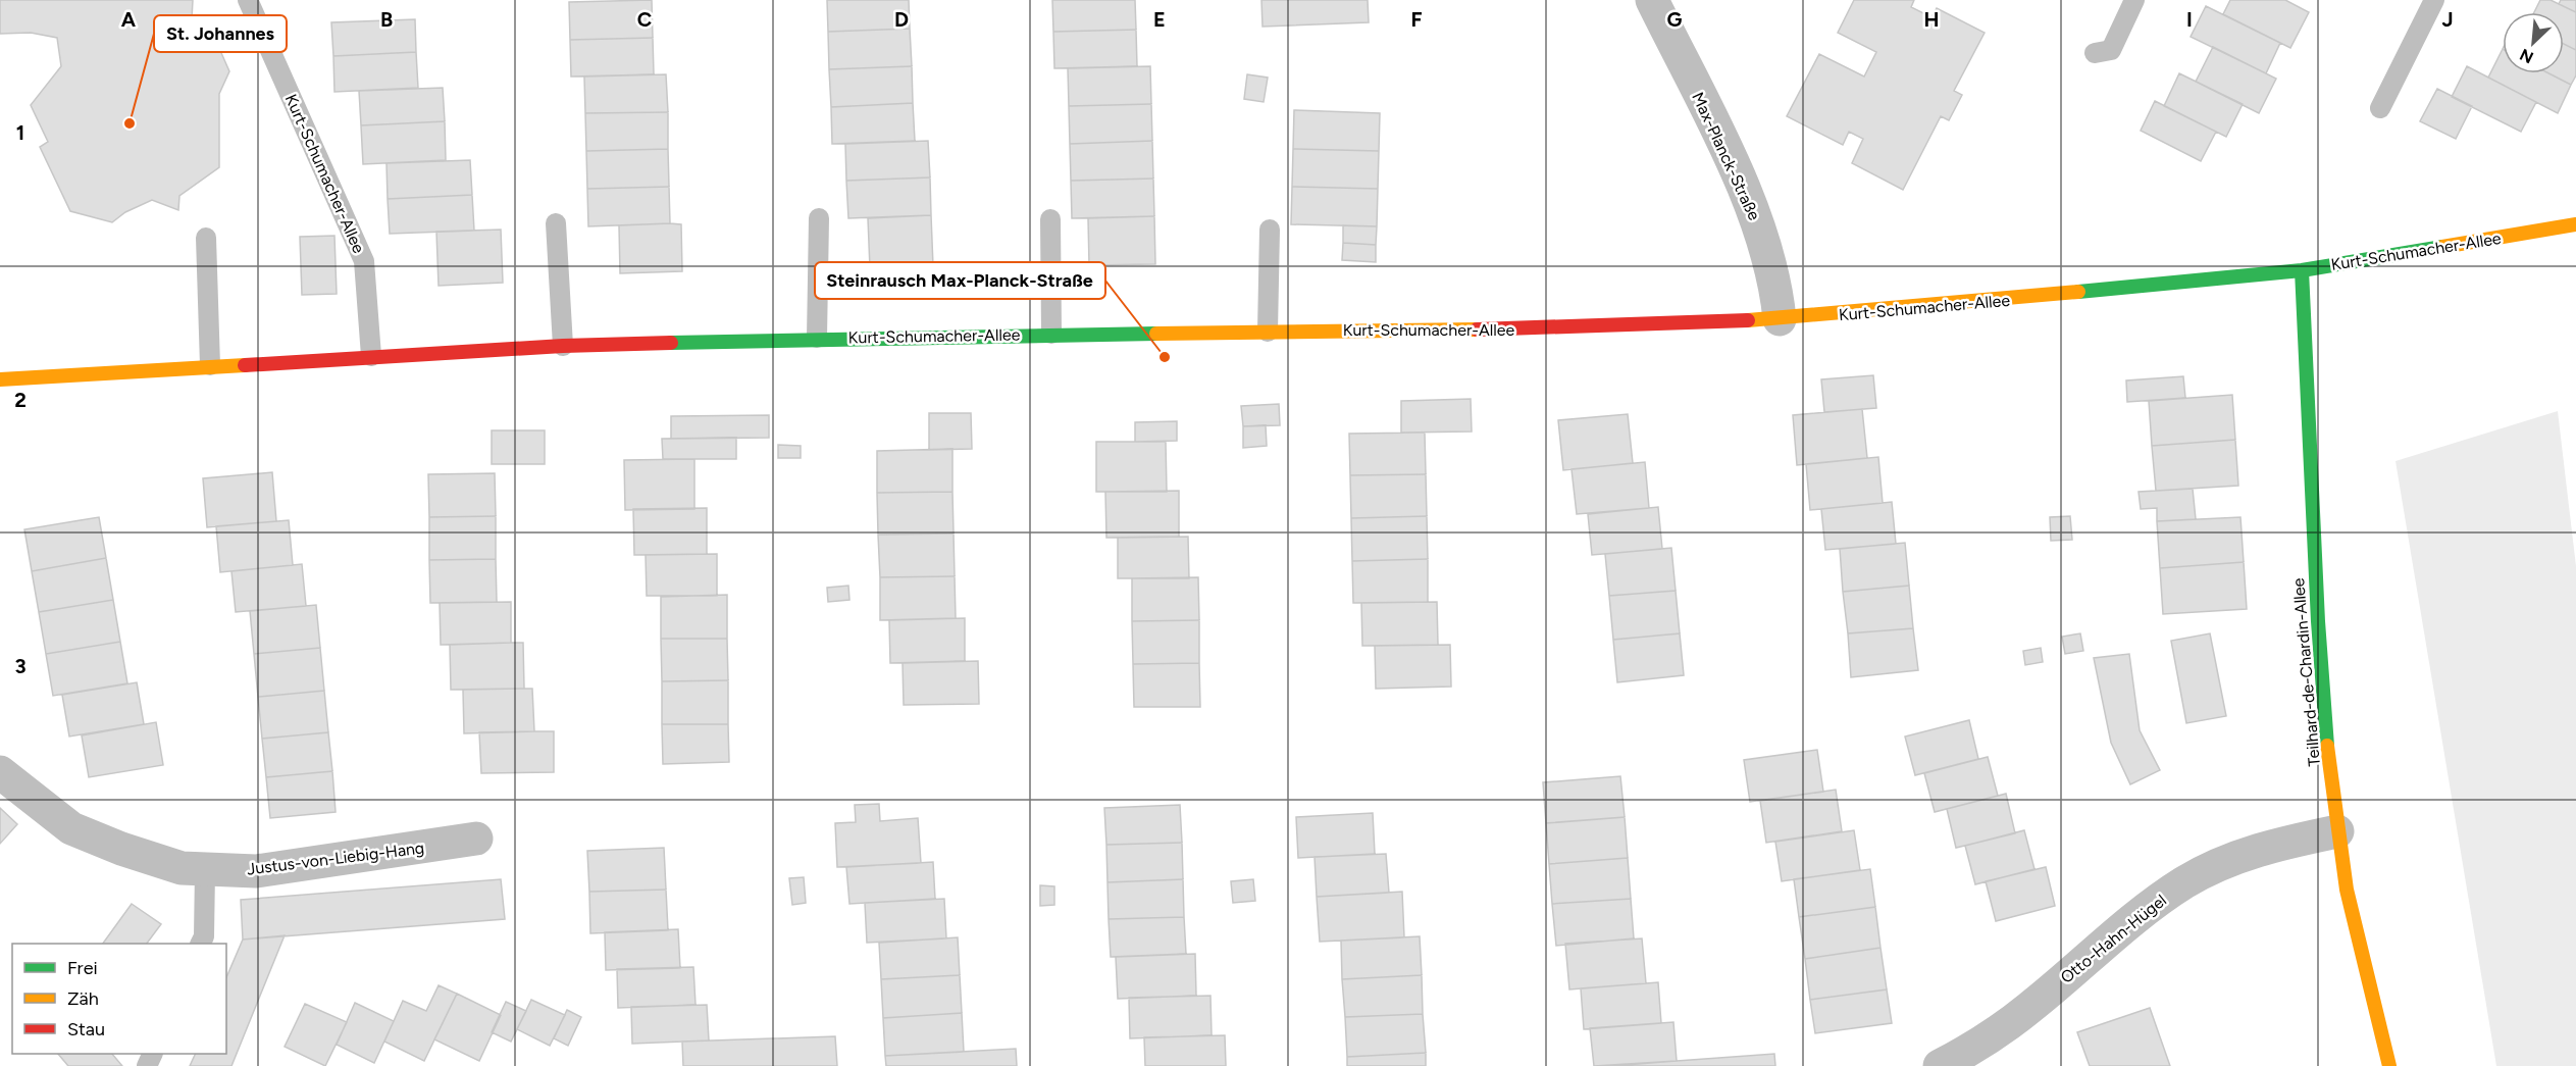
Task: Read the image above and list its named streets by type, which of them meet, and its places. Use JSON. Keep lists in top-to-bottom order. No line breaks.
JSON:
{"streets":{"street":["Max-Planck-Straße","Kurt-Schumacher-Allee","Teilhard-de-Chardin-Allee","Justus-von-Liebig-Hang","Otto-Hahn-Hügel"]},"crossings":[["Max-Planck-Straße","Kurt-Schumacher-Allee"],["Kurt-Schumacher-Allee","Teilhard-de-Chardin-Allee"],["Teilhard-de-Chardin-Allee","Otto-Hahn-Hügel"]],"places":["St. Johannes","Steinrausch Max-Planck-Straße"],"legend":["Frei","Zäh","Stau"],"north":"bottom left","grid":{"columns":["A","B","C","D","E","F","G","H","I","J"],"rows":["1","2","3"]}}
